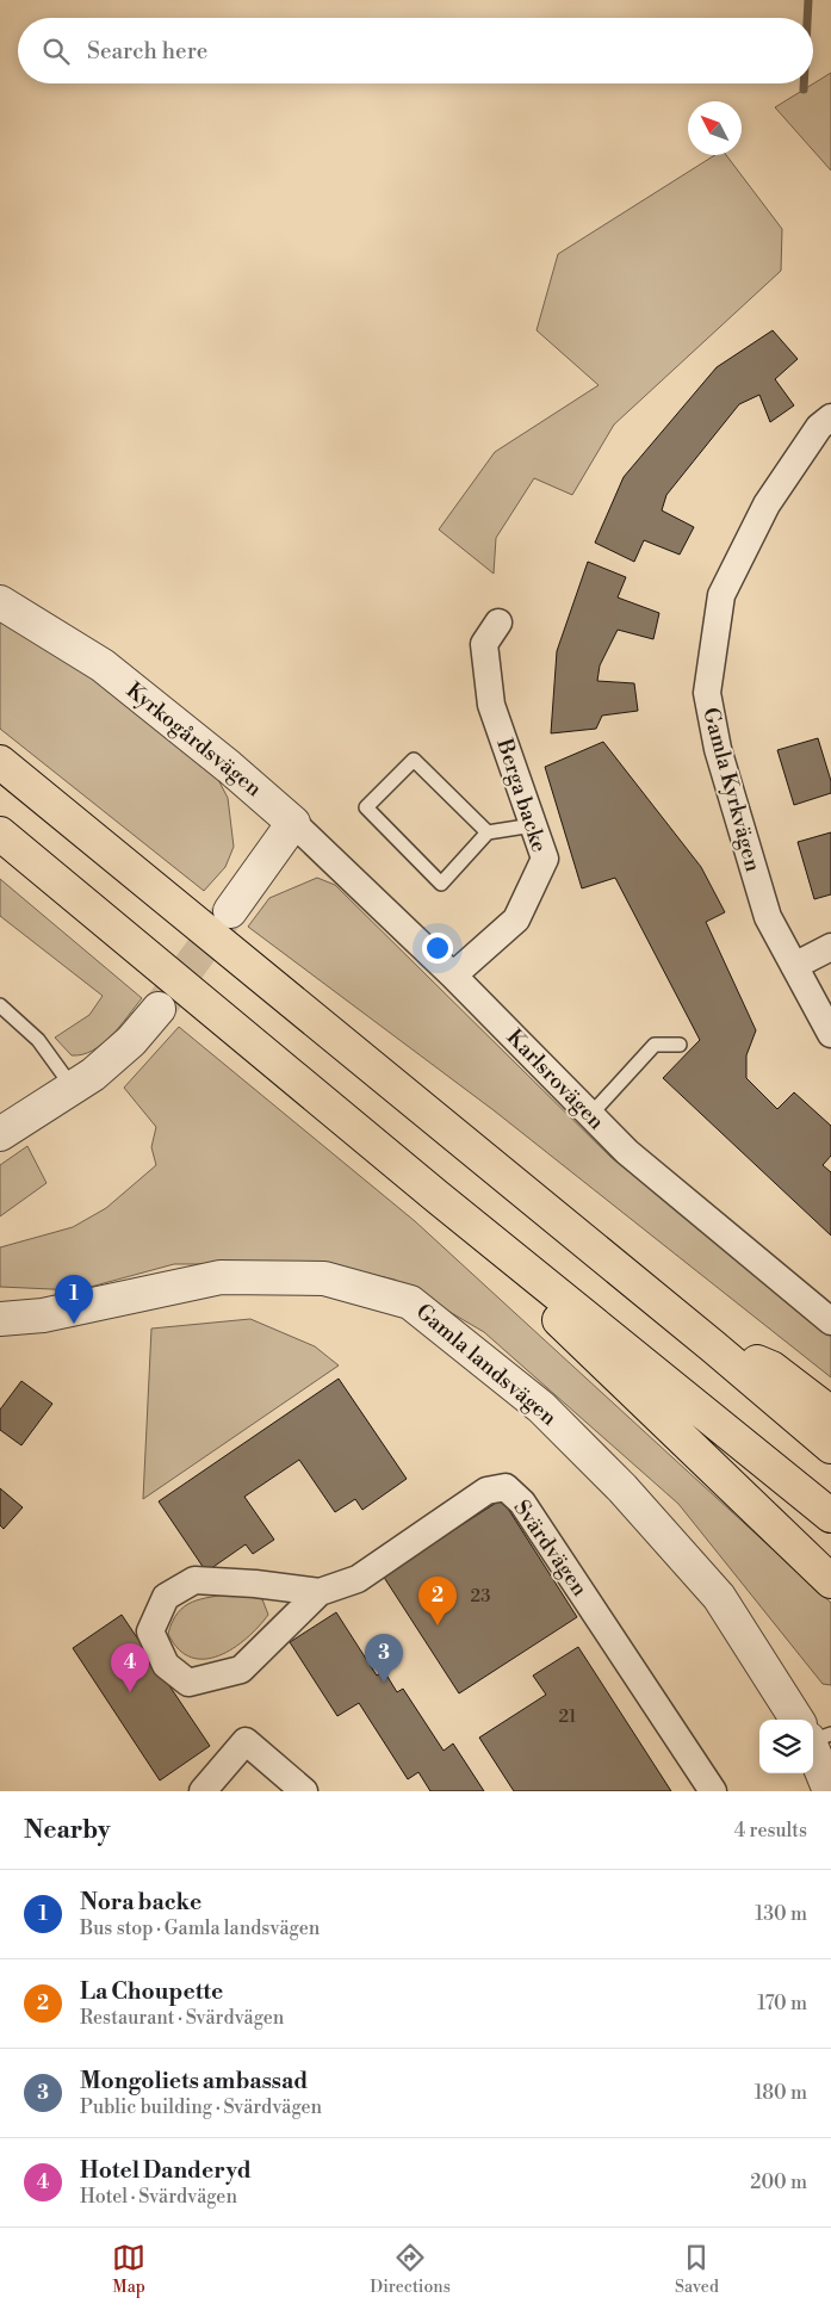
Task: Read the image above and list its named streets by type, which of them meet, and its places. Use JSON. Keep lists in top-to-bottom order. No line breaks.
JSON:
{"streets":{"street":["Kyrkogårdsvägen","Gamla Kyrkvägen","Berga backe","Karlsrovägen","Gamla landsvägen","Svärdvägen"]},"crossings":[["Kyrkogårdsvägen","Karlsrovägen"],["Berga backe","Karlsrovägen"]],"house_numbers":["23","21"],"north":"top left","page":{"search":"Search here","pins":["1","2","3","4"],"heading":["Nearby","4 results"],"list":[{"mark":"1","name":"Nora backe","note":"Bus stop · Gamla landsvägen","value":"130 m"},{"mark":"2","name":"La Choupette","note":"Restaurant · Svärdvägen","value":"170 m"},{"mark":"3","name":"Mongoliets ambassad","note":"Public building · Svärdvägen","value":"180 m"},{"mark":"4","name":"Hotel Danderyd","note":"Hotel · Svärdvägen","value":"200 m"}],"nav":["Map","Directions","Saved"]}}
